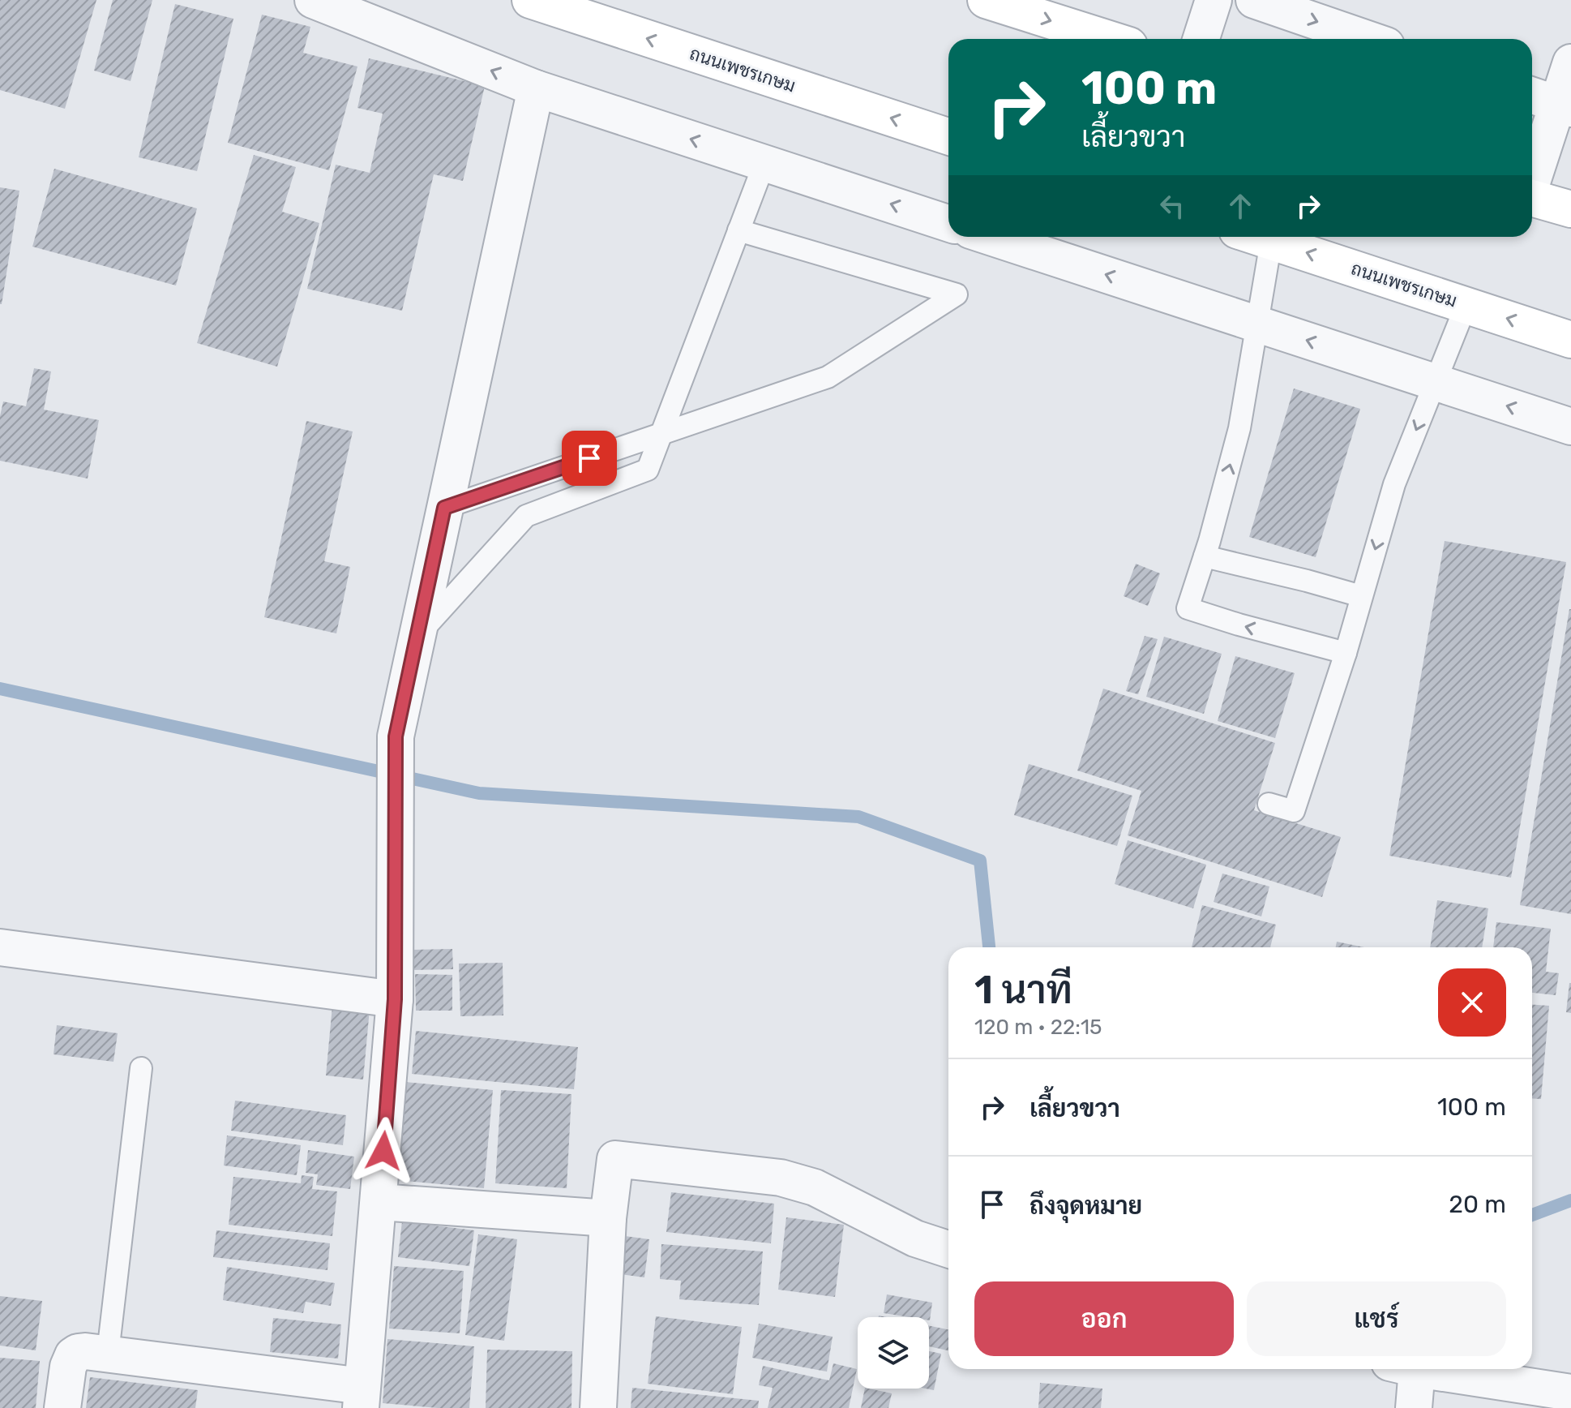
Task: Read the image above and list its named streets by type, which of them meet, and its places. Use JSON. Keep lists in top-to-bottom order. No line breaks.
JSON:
{"streets":{"main road":["ถนนเพชรเกษม"]},"one_way":["ถนนเพชรเกษม"],"page":{"turn":["100 m","เลี้ยวขวา"],"heading":["1 นาที","120 m · 22:15"],"list":[{"name":"เลี้ยวขวา","value":"100 m"},{"name":"ถึงจุดหมาย","value":"20 m"}],"buttons":["ออก","แชร์"]}}
